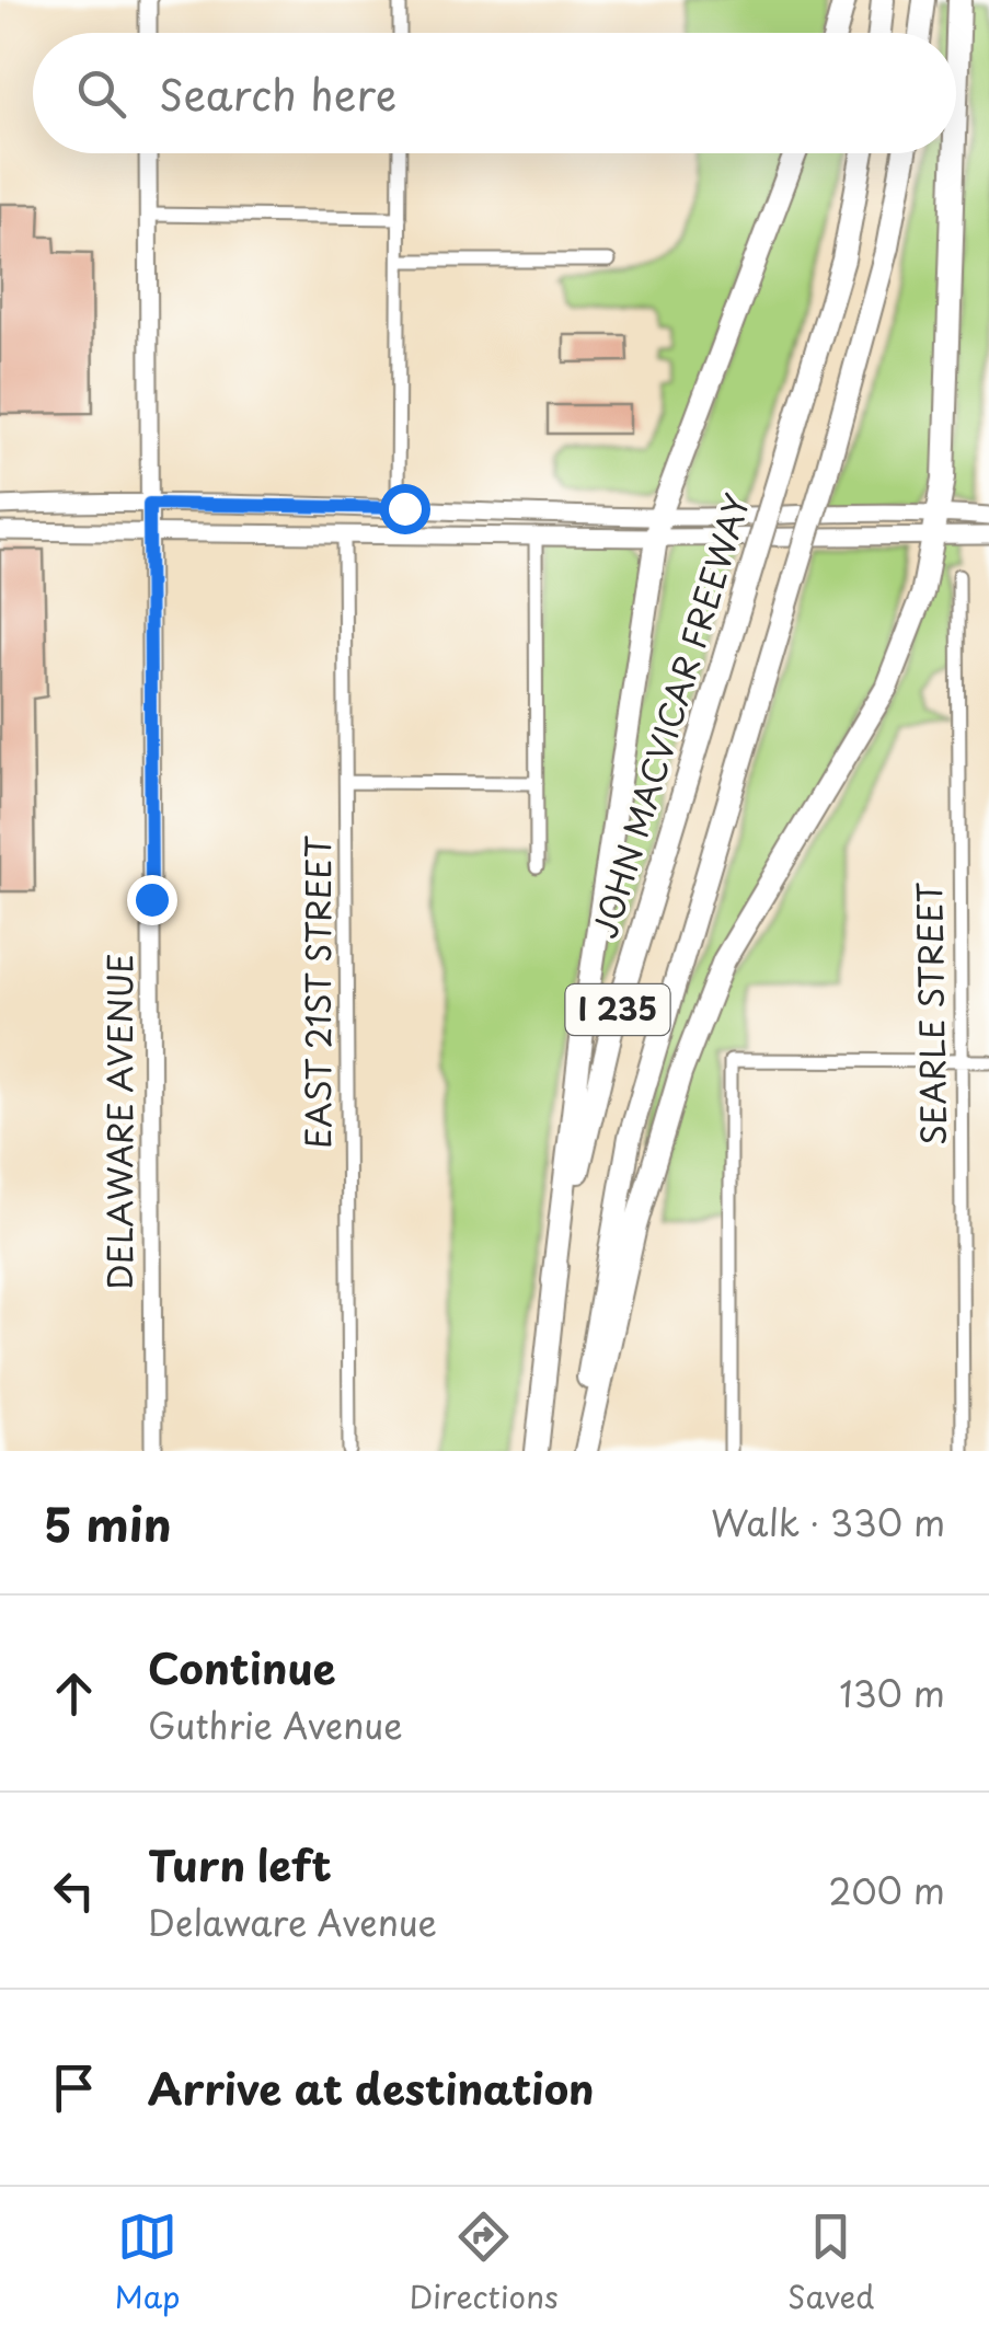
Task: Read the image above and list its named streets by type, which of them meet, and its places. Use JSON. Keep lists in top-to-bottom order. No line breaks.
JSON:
{"streets":{"highway":["JOHN MACVICAR FREEWAY","I 235"],"main road":["DELAWARE AVENUE"],"street":["EAST 21ST STREET","SEARLE STREET"]},"page":{"search":"Search here","heading":["5 min","Walk · 330 m"],"list":[["Continue","Guthrie Avenue","130 m"],["Turn left","Delaware Avenue","200 m"],"Arrive at destination"],"nav":["Map","Directions","Saved"]}}
